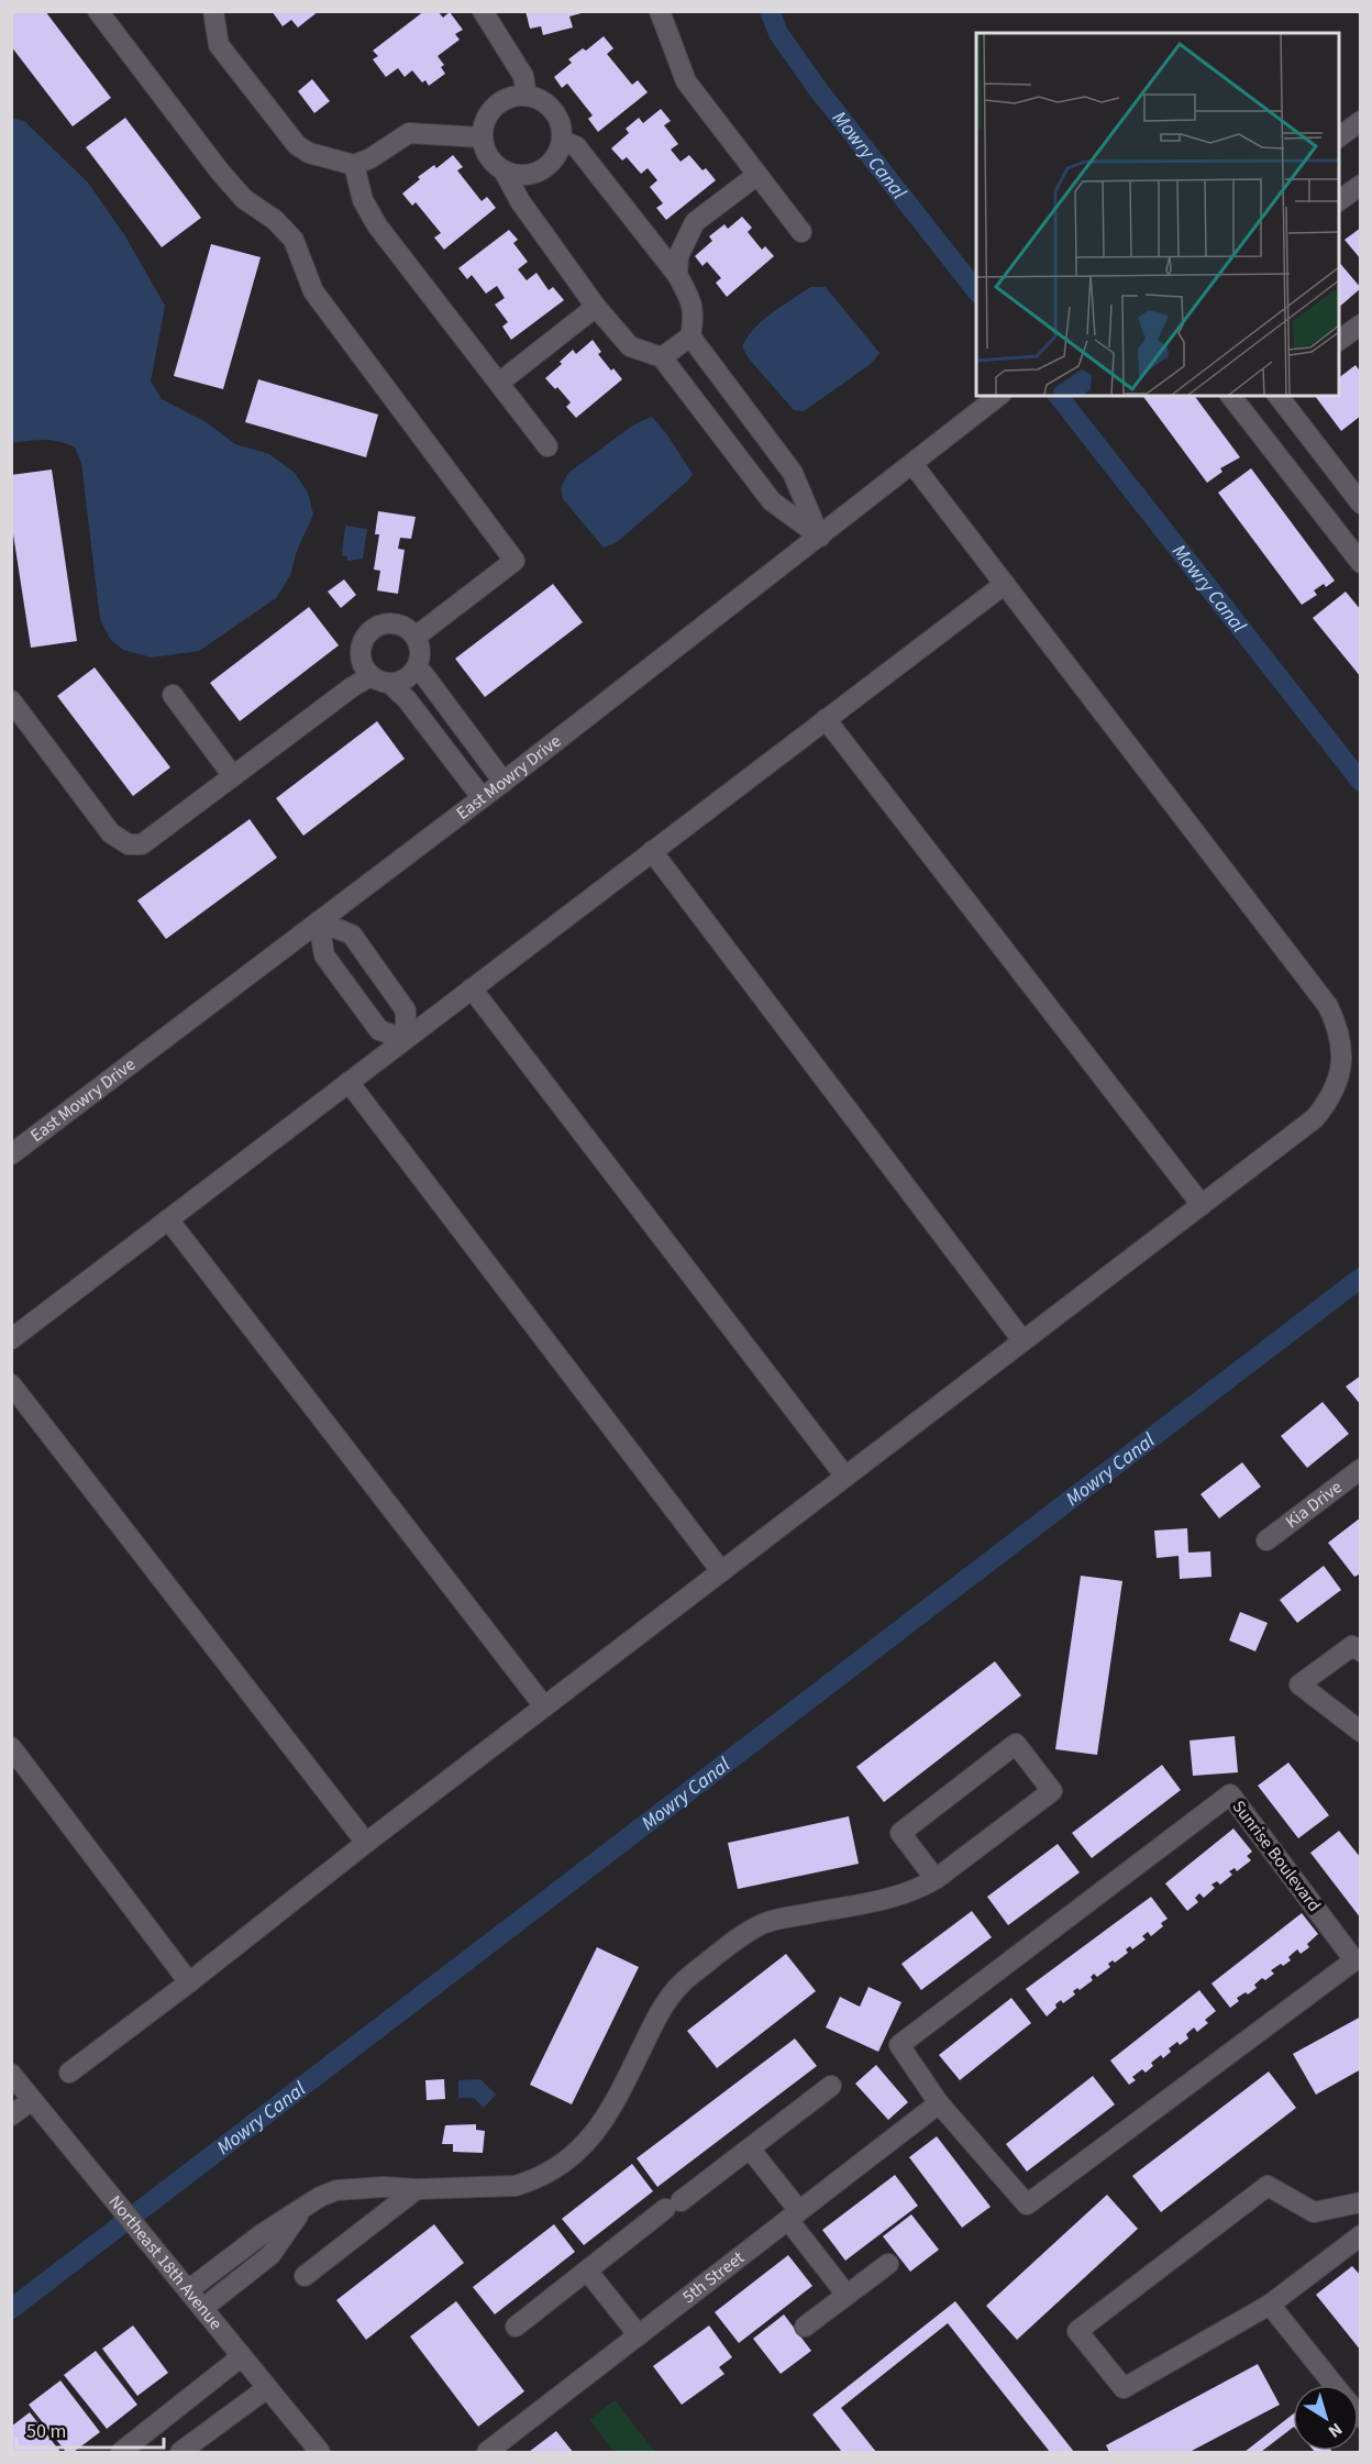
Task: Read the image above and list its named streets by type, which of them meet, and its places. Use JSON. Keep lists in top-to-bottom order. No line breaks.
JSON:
{"streets":{"street":["East Mowry Drive","Kia Drive","Sunrise Boulevard","Northeast 18th Avenue","5th Street"]},"crossings":[["Sunrise Boulevard","5th Street"]],"water":["Mowry Canal"],"scale_bar":"50 m","north":"bottom right"}
